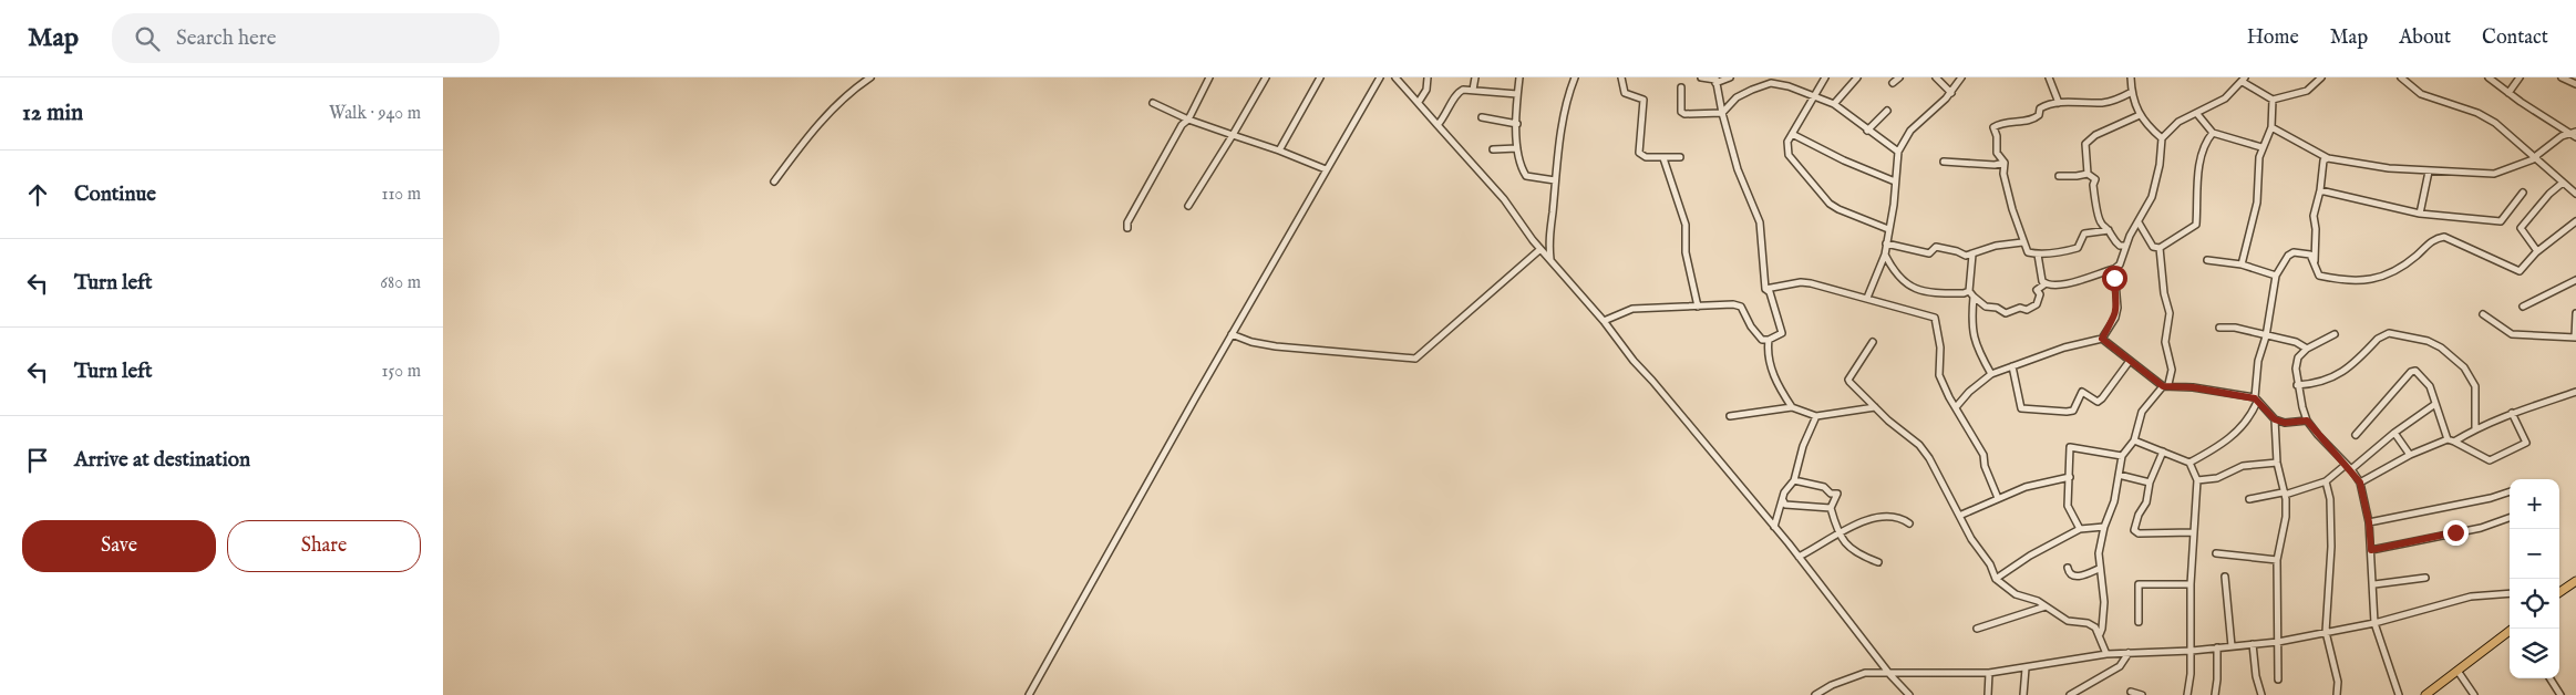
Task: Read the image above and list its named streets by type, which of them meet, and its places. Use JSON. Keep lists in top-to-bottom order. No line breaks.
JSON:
{"page":{"header":"Map","search":"Search here","nav":["Home","Map","About","Contact"],"heading":["12 min","Walk · 940 m"],"list":[["Continue","110 m"],["Turn left","680 m"],["Turn left","150 m"],"Arrive at destination"],"map_buttons":["+","−"],"buttons":["Save","Share"]}}
